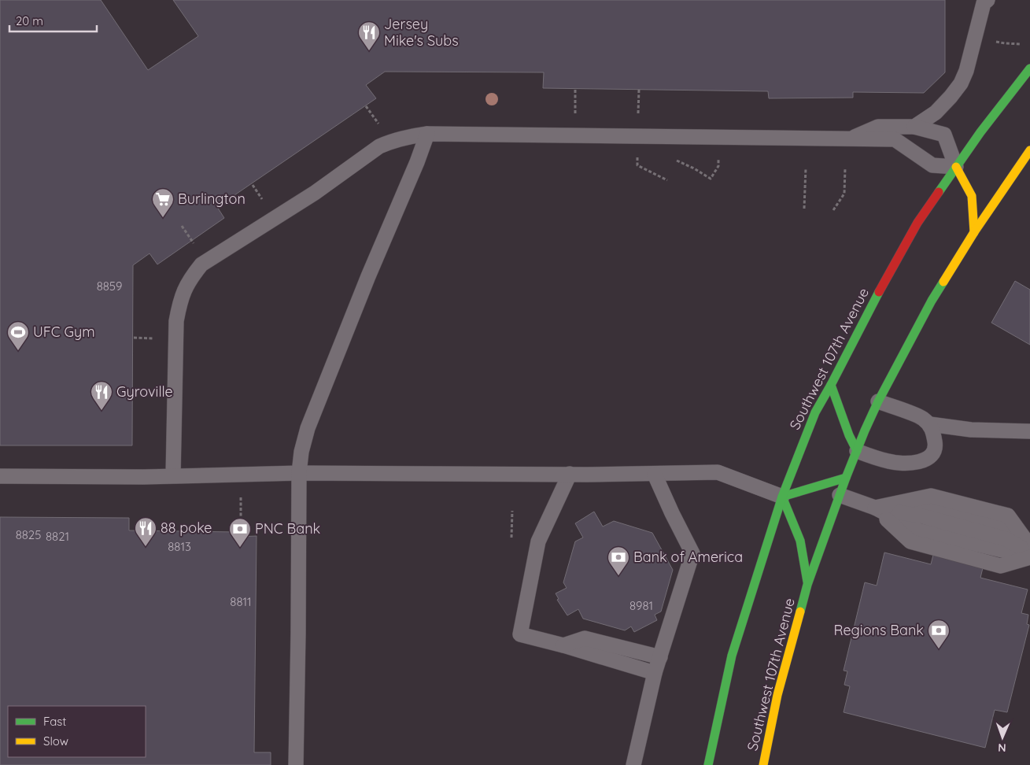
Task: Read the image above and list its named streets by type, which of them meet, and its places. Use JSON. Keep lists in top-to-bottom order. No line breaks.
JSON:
{"streets":{"main road":["Southwest 107th Avenue"]},"places":{"restaurant":["Jersey Mike's Subs","Gyroville","88 poke"],"supermarket":["Burlington"],"sports":["UFC Gym"],"bank":["PNC Bank","Bank of America","Regions Bank"]},"house_numbers":["8859","8825","8821","8813","8811","8981"],"legend":["Fast","Slow"],"scale_bar":"20 m","north":"bottom"}
